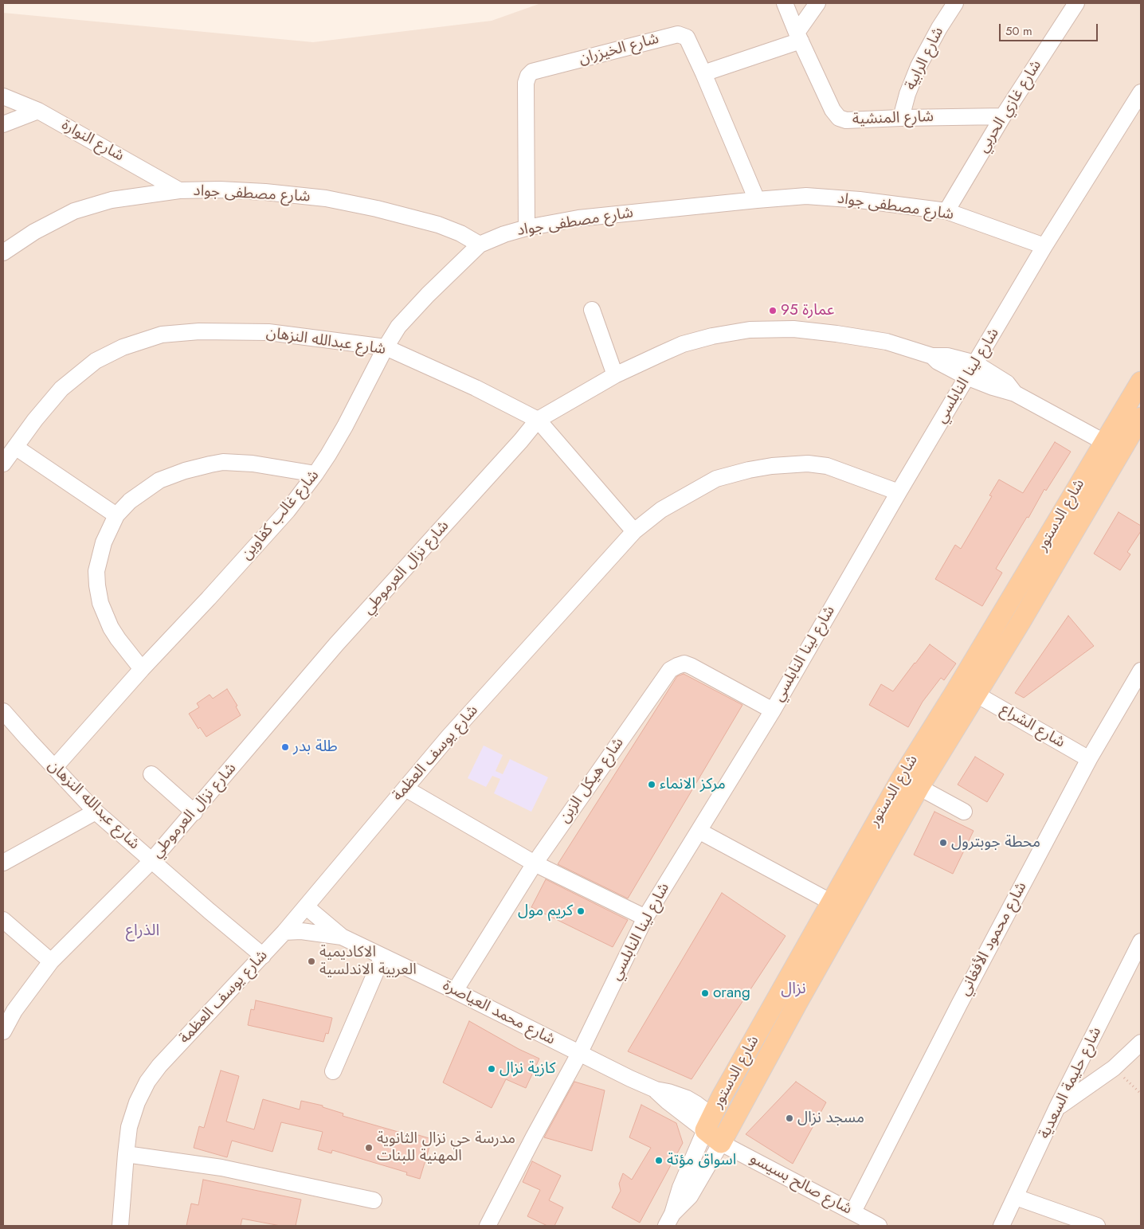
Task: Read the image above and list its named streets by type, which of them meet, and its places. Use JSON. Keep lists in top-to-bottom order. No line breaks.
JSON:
{"streets":{"main road":["شارع الدستور","شارع محمد العياصرة"],"street":["شارع الخيزران","شارع الرابية","شارع غازي الحربي","شارع المنشية","شارع النوارة","شارع مصطفى جواد","شارع عبدالله النزهان","شارع لينا النابلسي","شارع غالب كفاوين","شارع نزال العرموطي","شارع الشراع","شارع يوسف العظمة","شارع هيكل الزبن","شارع محمود الأفغاني","شارع حليمة السعدية","شارع صالح بسيسو"]},"crossings":[["شارع الخيزران","شارع مصطفى جواد"],["شارع الرابية","شارع المنشية"],["شارع غازي الحربي","شارع المنشية"],["شارع غازي الحربي","شارع مصطفى جواد"],["شارع النوارة","شارع مصطفى جواد"],["شارع مصطفى جواد","شارع لينا النابلسي"],["شارع مصطفى جواد","شارع غالب كفاوين"],["شارع عبدالله النزهان","شارع غالب كفاوين"],["شارع عبدالله النزهان","شارع نزال العرموطي"],["شارع عبدالله النزهان","شارع يوسف العظمة"],["شارع لينا النابلسي","شارع نزال العرموطي"],["شارع لينا النابلسي","شارع يوسف العظمة"],["شارع لينا النابلسي","شارع هيكل الزبن"],["شارع لينا النابلسي","شارع محمد العياصرة"],["شارع الدستور","شارع نزال العرموطي"],["شارع الدستور","شارع الشراع"],["شارع الدستور","شارع محمد العياصرة"],["شارع الدستور","شارع صالح بسيسو"],["شارع الشراع","شارع محمود الأفغاني"],["شارع يوسف العظمة","شارع محمد العياصرة"],["شارع هيكل الزبن","شارع محمد العياصرة"],["شارع محمود الأفغاني","شارع صالح بسيسو"],["شارع محمد العياصرة","شارع صالح بسيسو"]],"districts":["الذراع","نزال"],"places":["عمارة 95","طلة بدر","مركز الانماء","محطة جوبترول","كريم مول","الاكاديمية العربية الاندلسية","orang","كازية نزال","مسجد نزال","مدرسة حي نزال الثانوية المهنية للبنات","اسواق مؤتة"],"scale_bar":"50 m"}
